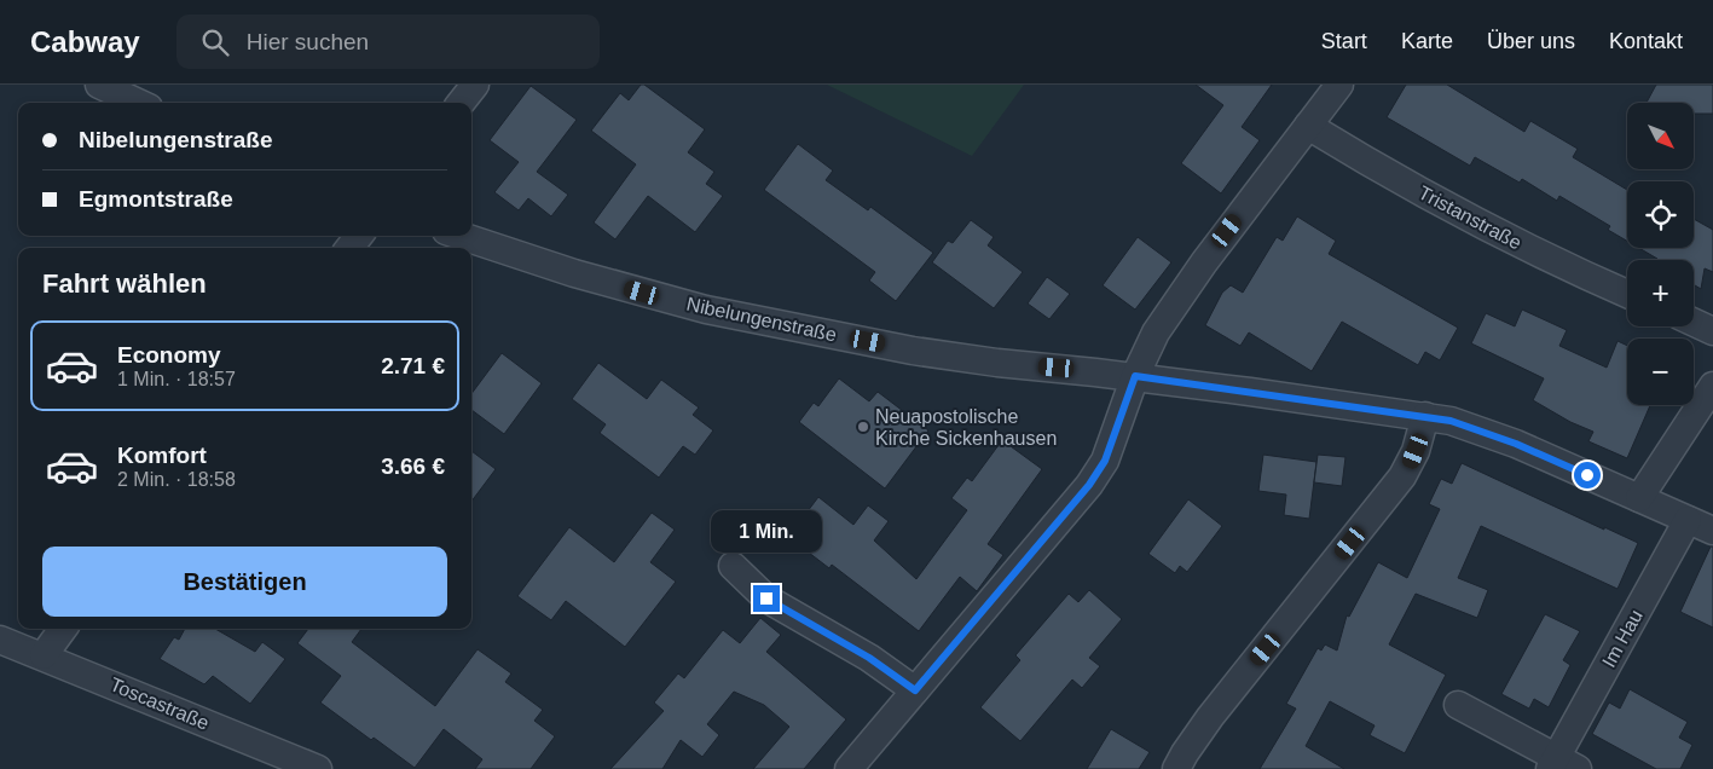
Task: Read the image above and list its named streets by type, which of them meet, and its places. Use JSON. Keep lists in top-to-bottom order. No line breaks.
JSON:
{"streets":{"street":["Tristanstraße","Nibelungenstraße","Im Hau","Toscastraße"]},"crossings":[["Nibelungenstraße","Im Hau"]],"places":["Neuapostolische Kirche Sickenhausen"],"north":"bottom right","page":{"header":"Cabway","search":"Hier suchen","nav":["Start","Karte","Über uns","Kontakt"],"map_buttons":["+","−"],"banner":["Nibelungenstraße","Egmontstraße"],"heading":"Fahrt wählen","list":[{"name":"Economy","note":"1 Min. · 18:57","value":"2.71 €"},{"name":"Komfort","note":"2 Min. · 18:58","value":"3.66 €"}],"bubble":"1 Min.","buttons":"Bestätigen"}}
